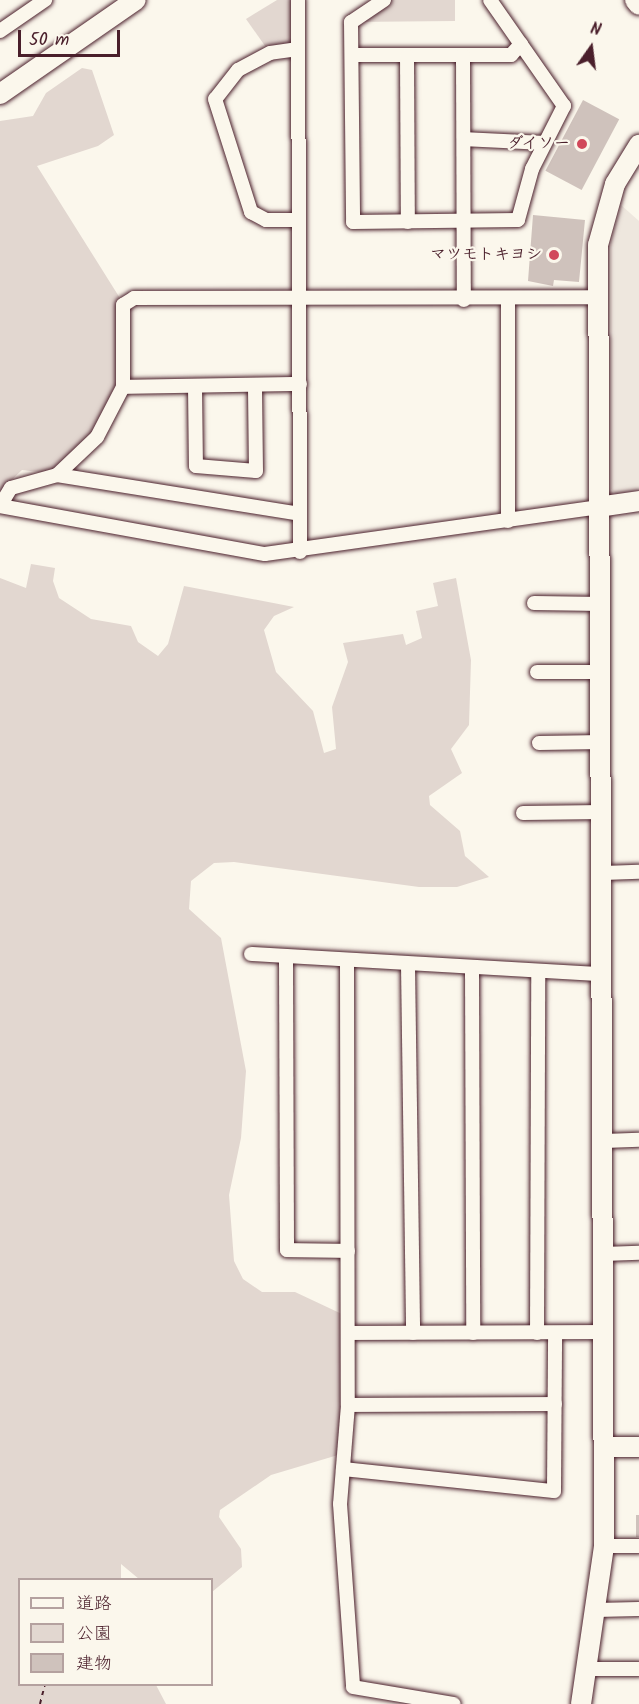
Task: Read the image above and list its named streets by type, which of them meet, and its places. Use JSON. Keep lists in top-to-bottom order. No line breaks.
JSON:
{"places":["ダイソー","マツモトキヨシ"],"legend":["道路","公園","建物"],"scale_bar":"50 m","north":"top"}
